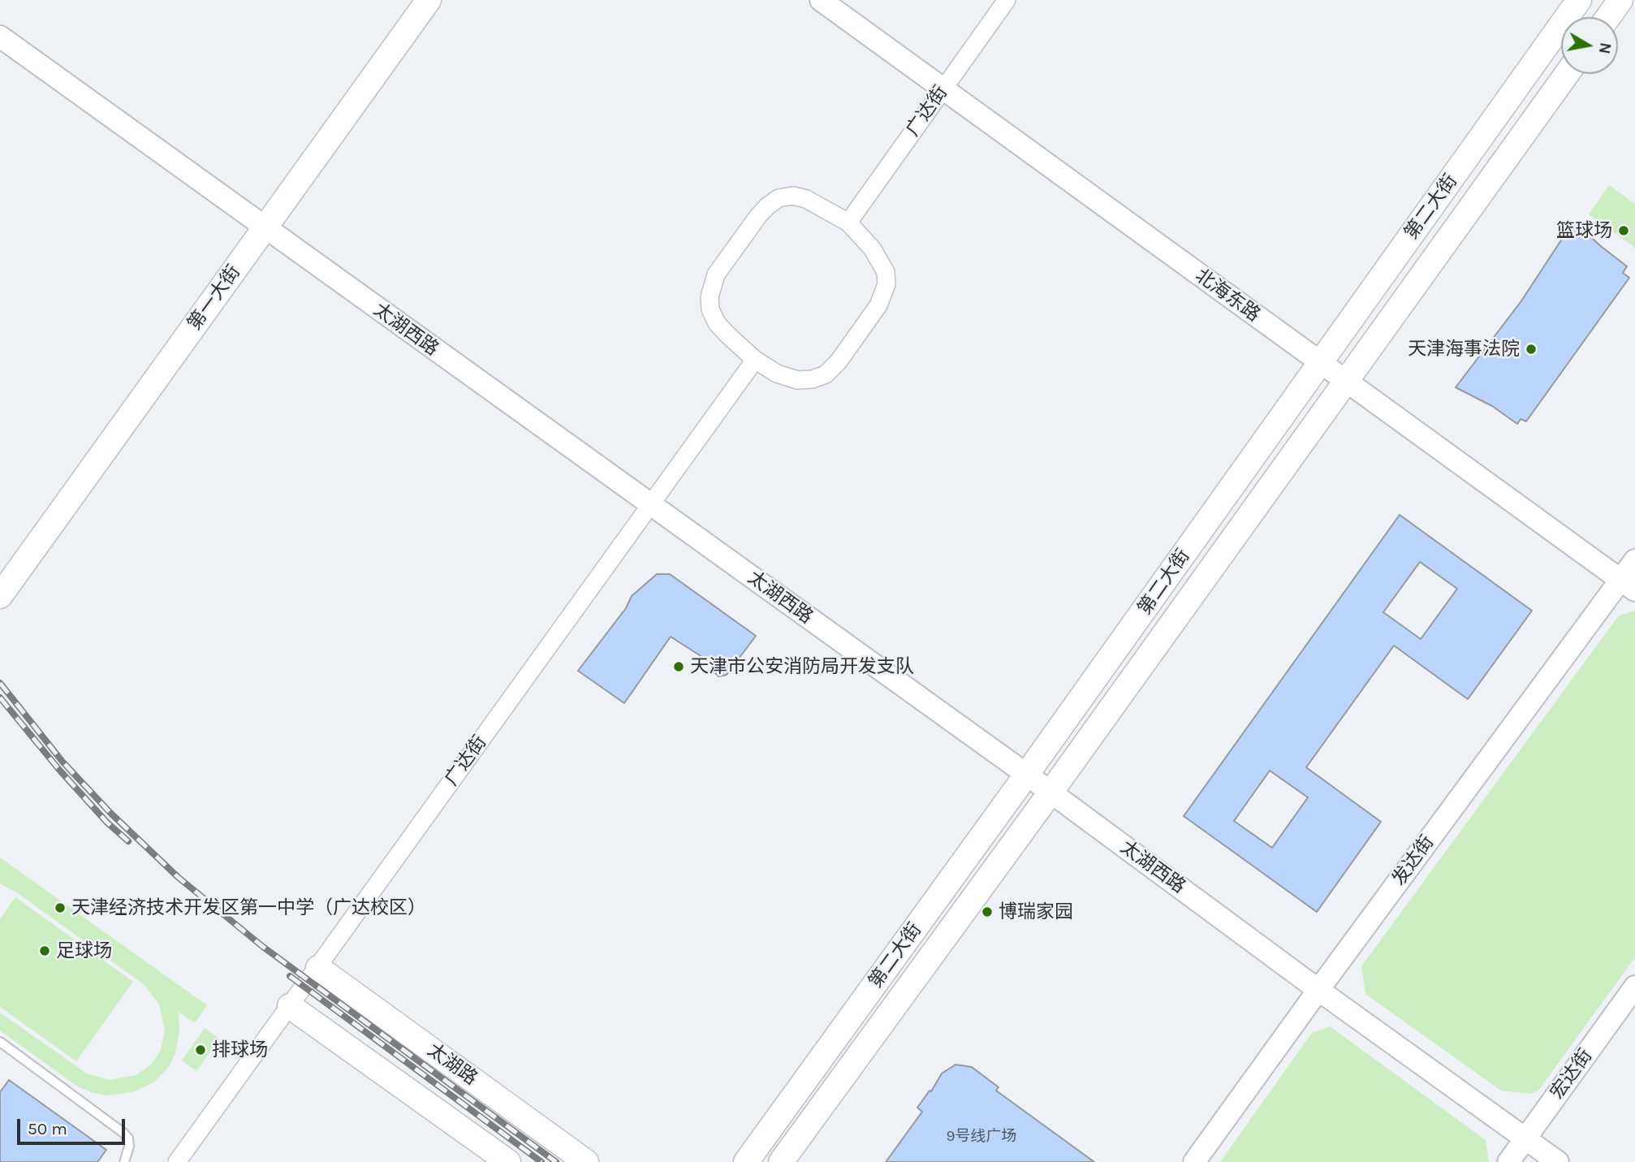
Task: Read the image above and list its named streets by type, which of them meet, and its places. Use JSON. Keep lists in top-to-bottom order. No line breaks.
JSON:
{"streets":{"main road":["第二大街","第一大街","太湖路"],"street":["广达街","北海东路","太湖西路","发达街","宏达街"]},"crossings":[["广达街","北海东路"],["广达街","太湖西路"],["广达街","太湖路"],["第二大街","北海东路"],["第二大街","太湖西路"],["北海东路","发达街"],["第一大街","太湖西路"],["太湖西路","发达街"],["太湖西路","宏达街"]],"places":["篮球场","天津海事法院","天津市公安消防局开发支队","天津经济技术开发区第一中学（广达校区）","博瑞家园","足球场","排球场"],"house_numbers":["9号线广场"],"scale_bar":"50 m","north":"right"}
